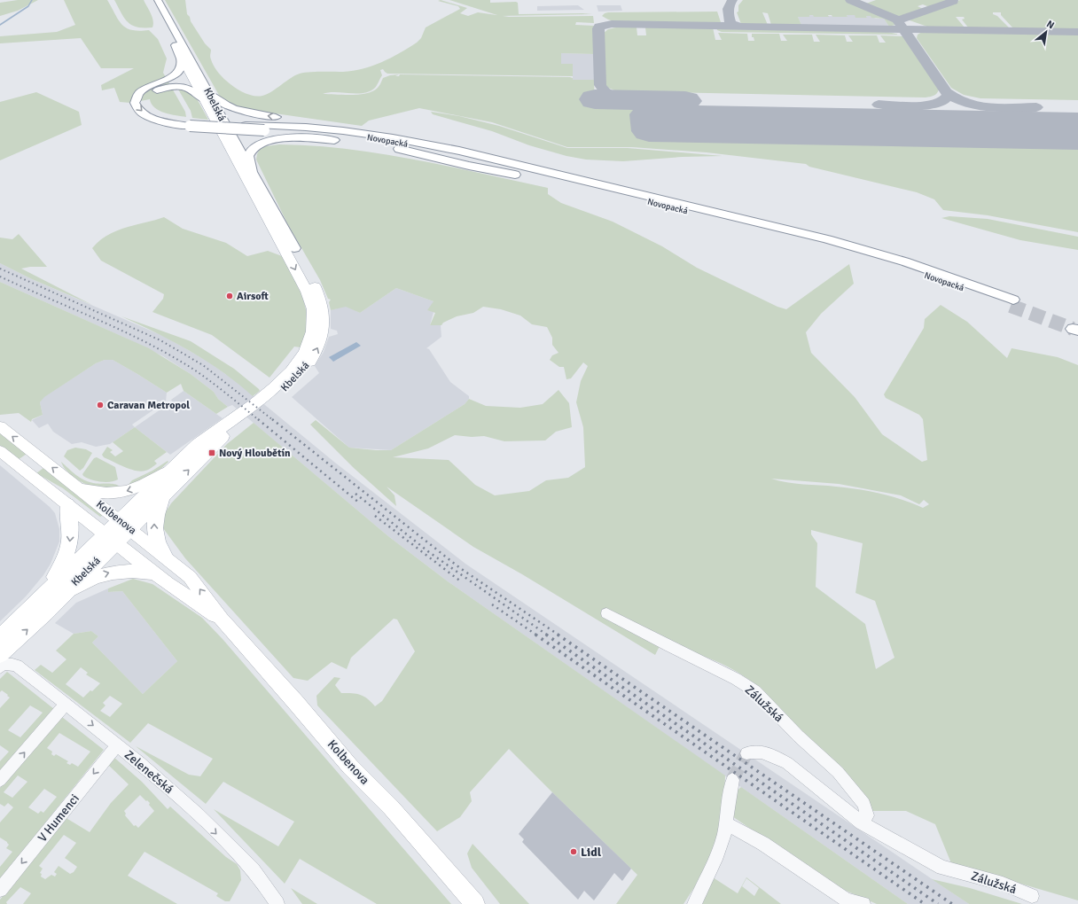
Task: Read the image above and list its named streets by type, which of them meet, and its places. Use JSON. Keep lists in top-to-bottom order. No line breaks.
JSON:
{"streets":{"highway":["Kbelská","Novopacká"],"main road":["Kolbenova"],"street":["Zálužská","Zelenečská","V Humenci"]},"crossings":[["Kbelská","Novopacká"],["Kbelská","Kolbenova"],["Kbelská","Zelenečská"],["Zelenečská","V Humenci"]],"one_way":["Zelenečská"],"places":{"other":["Airsoft","Caravan Metropol","Lidl"],"transit":["Nový Hloubětín"]},"north":"top right"}
